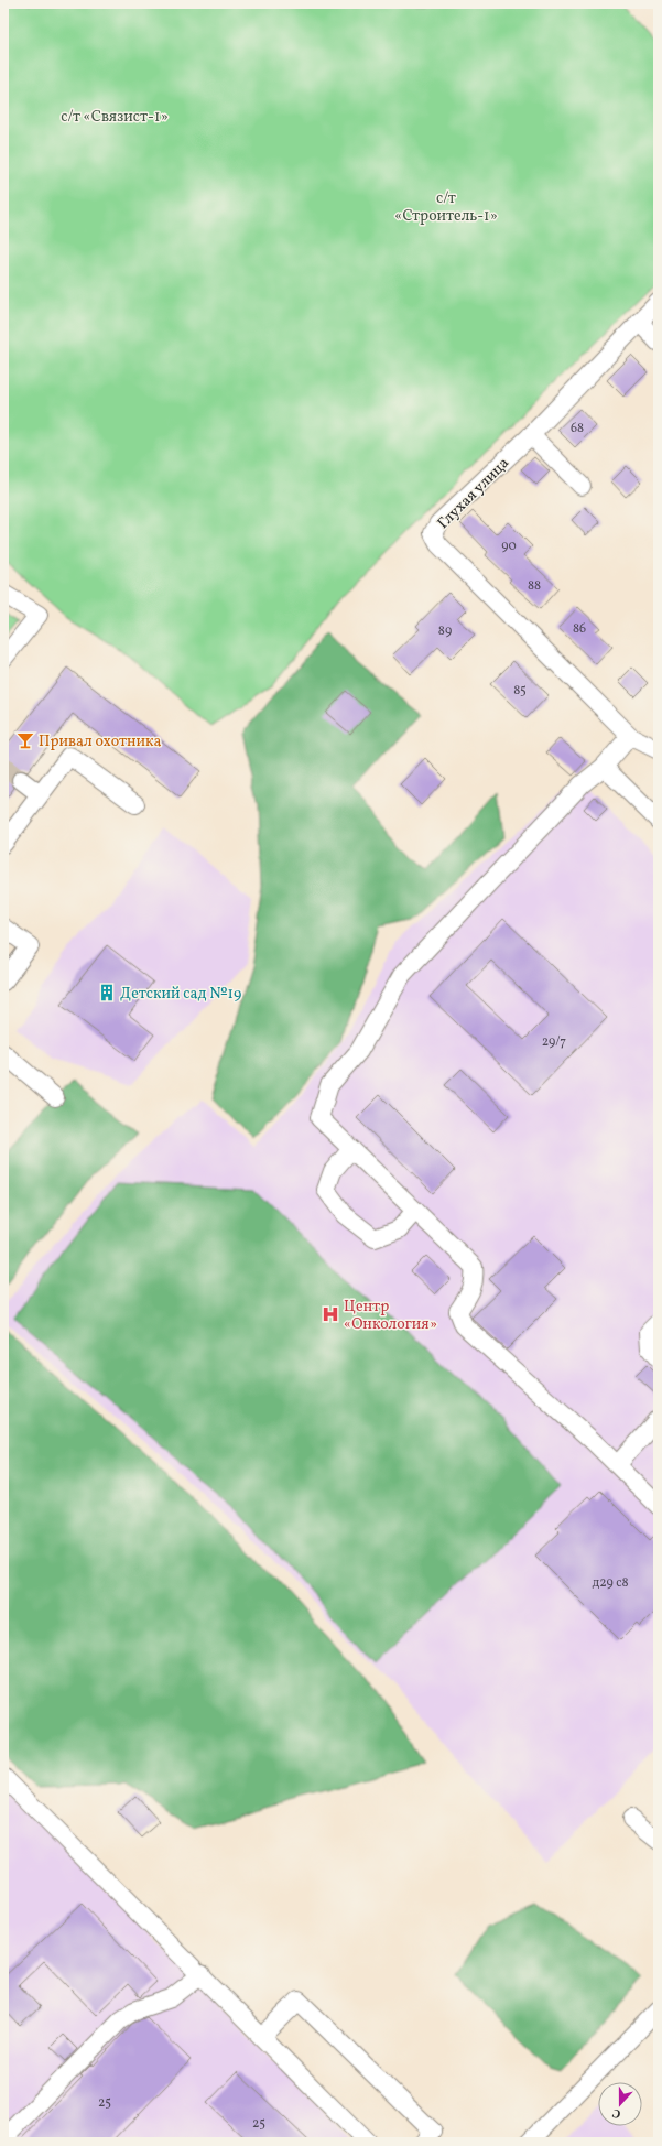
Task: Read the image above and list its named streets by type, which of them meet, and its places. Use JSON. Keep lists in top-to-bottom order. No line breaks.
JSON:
{"streets":{"street":["Глухая улица"]},"parks":["с/т «Связист-1»","с/т «Строитель-1»"],"places":{"bar":["Привал охотника"],"building":["Детский сад №19"],"hospital":["Центр «Онкология»"]},"house_numbers":["68","90","88","86","89","85","29/7","д29 с8","25","25"],"north":"bottom"}
